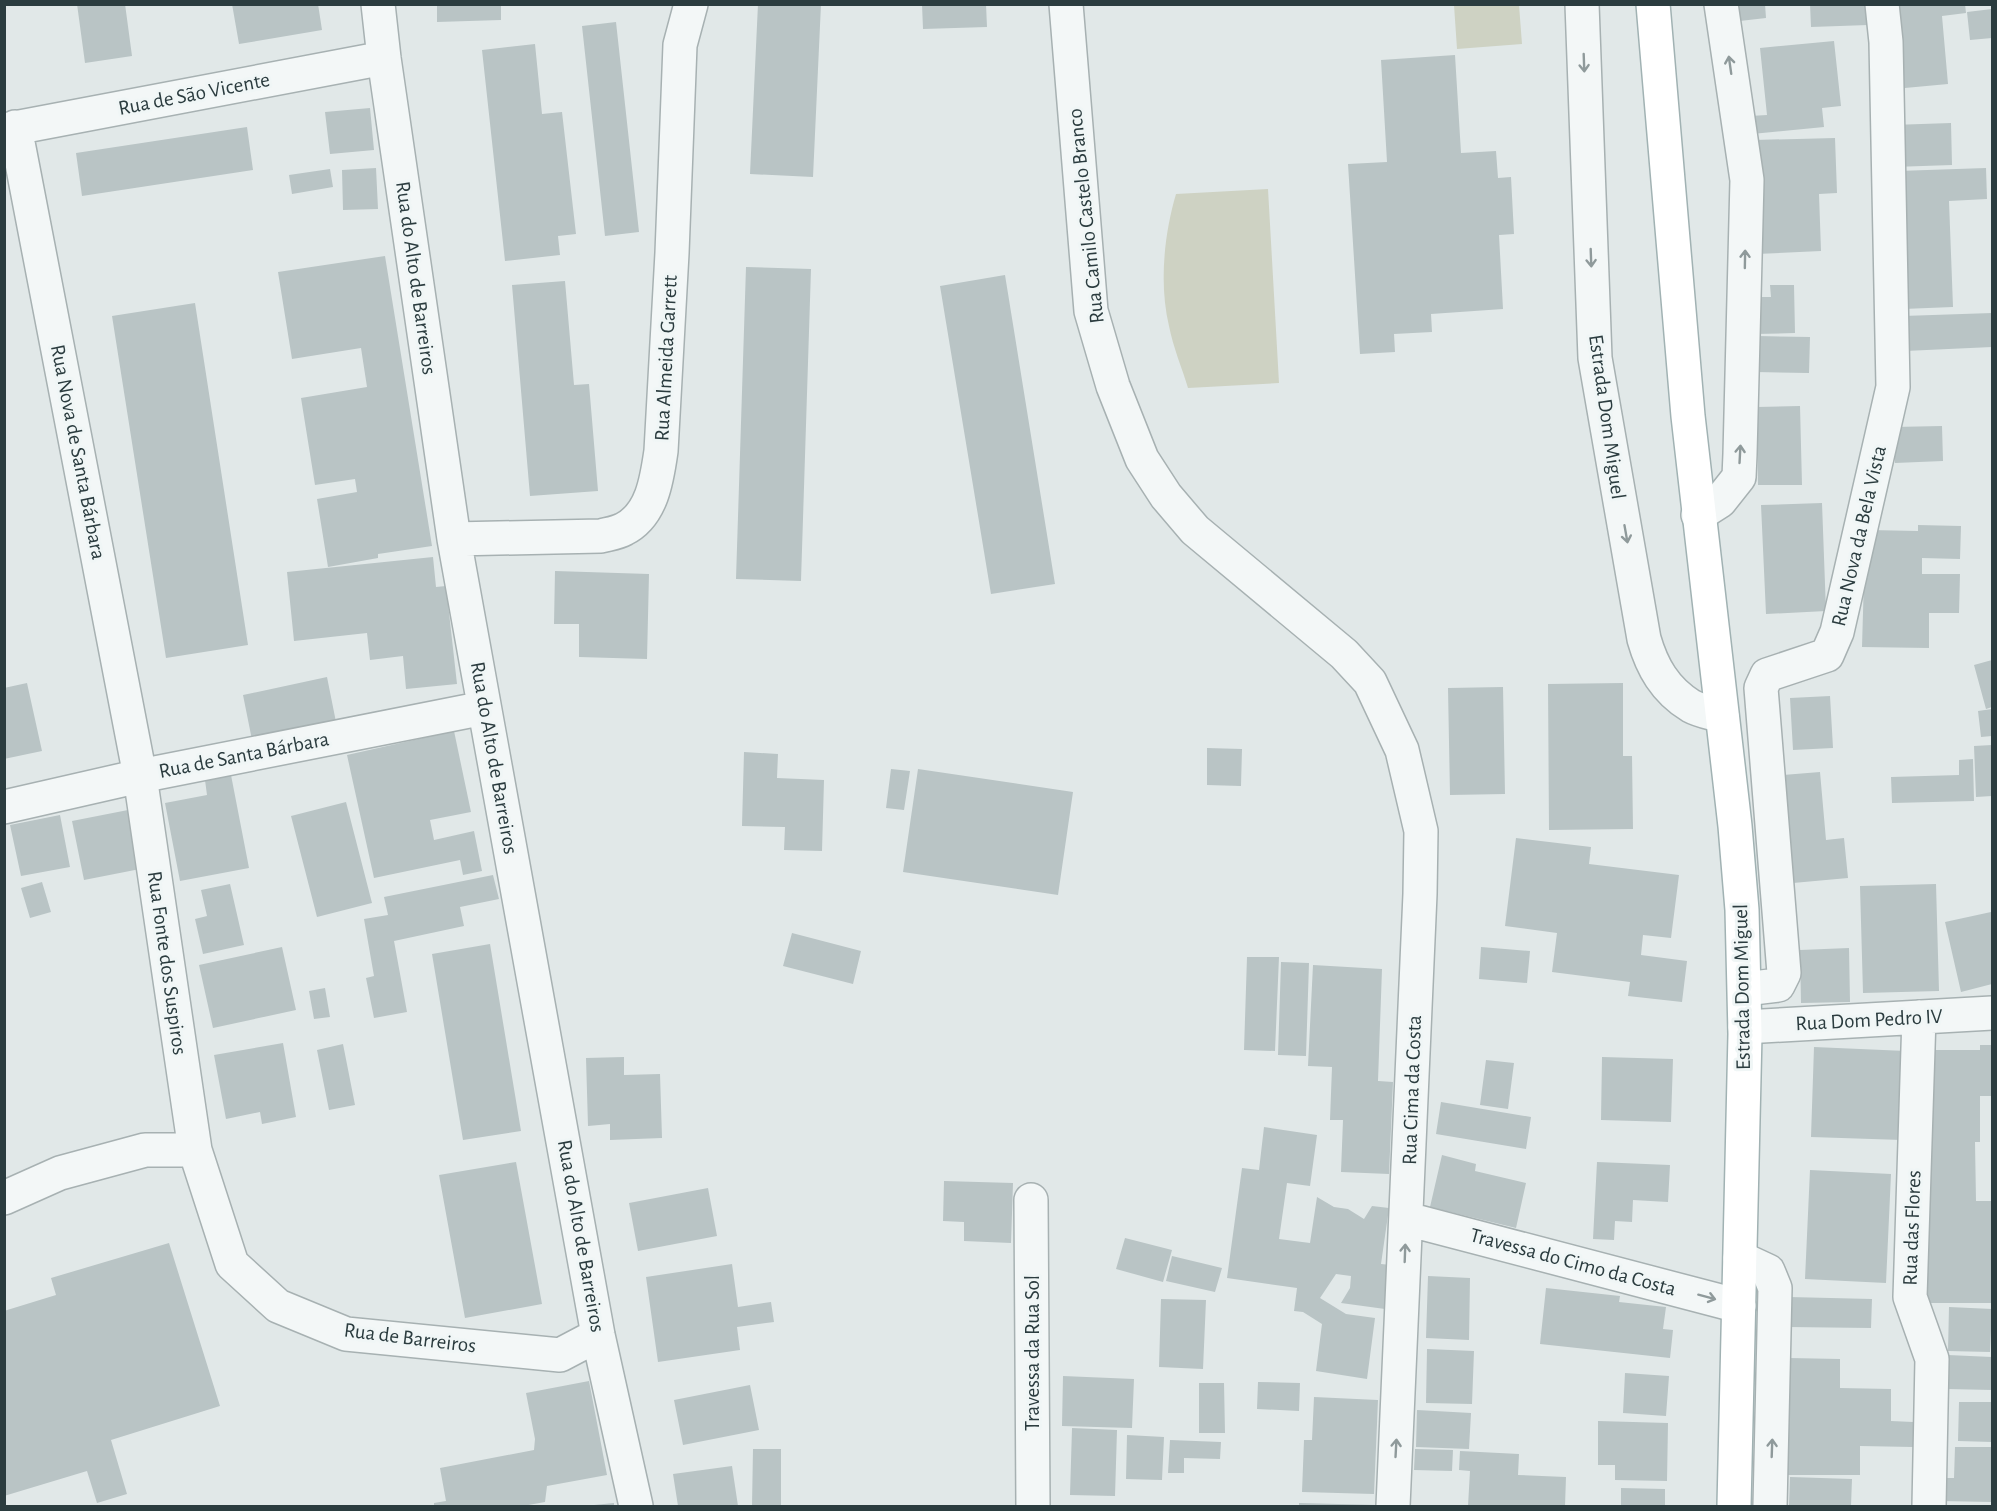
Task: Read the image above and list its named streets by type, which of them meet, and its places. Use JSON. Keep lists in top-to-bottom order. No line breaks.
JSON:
{"streets":{"main road":["Estrada Dom Miguel"],"street":["Rua de São Vicente","Rua Camilo Castelo Branco","Rua do Alto de Barreiros","Rua Almeida Garrett","Rua Nova de Santa Bárbara","Rua Nova da Bela Vista","Rua de Santa Bárbara","Rua Fonte dos Suspiros","Rua Dom Pedro IV","Rua Cima da Costa","Rua das Flores","Travessa do Cimo da Costa","Rua de Barreiros","Travessa da Rua Sol"]},"crossings":[["Rua de São Vicente","Rua do Alto de Barreiros"],["Rua de São Vicente","Rua Nova de Santa Bárbara"],["Rua Camilo Castelo Branco","Rua Cima da Costa"],["Rua do Alto de Barreiros","Rua Almeida Garrett"],["Rua do Alto de Barreiros","Rua de Santa Bárbara"],["Rua do Alto de Barreiros","Rua de Barreiros"],["Estrada Dom Miguel","Rua Nova da Bela Vista"],["Estrada Dom Miguel","Rua Dom Pedro IV"],["Estrada Dom Miguel","Travessa do Cimo da Costa"],["Rua Nova de Santa Bárbara","Rua de Santa Bárbara"],["Rua Nova de Santa Bárbara","Rua Fonte dos Suspiros"],["Rua de Santa Bárbara","Rua Fonte dos Suspiros"],["Rua Fonte dos Suspiros","Rua de Barreiros"],["Rua Dom Pedro IV","Rua das Flores"],["Rua Cima da Costa","Travessa do Cimo da Costa"]],"one_way":["Travessa do Cimo da Costa"]}
